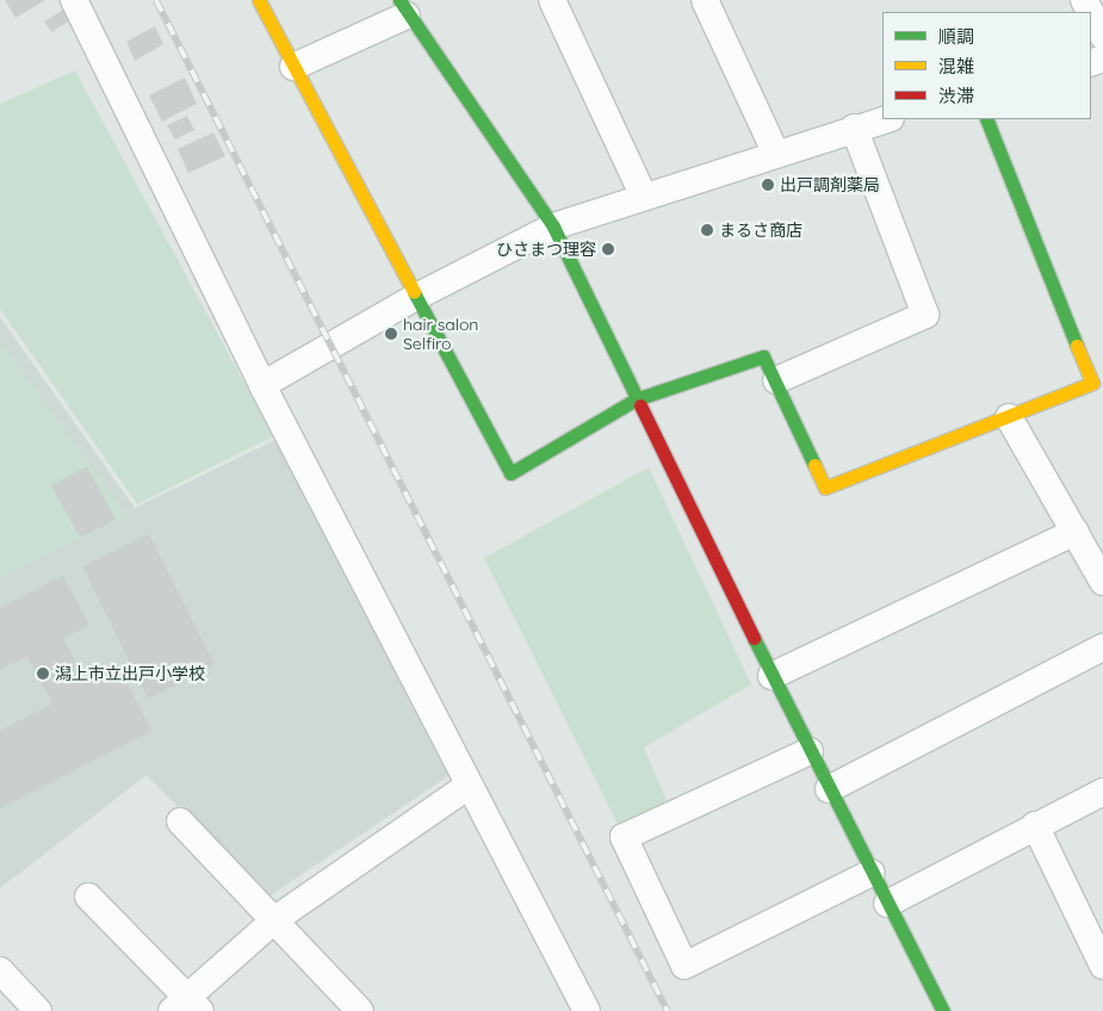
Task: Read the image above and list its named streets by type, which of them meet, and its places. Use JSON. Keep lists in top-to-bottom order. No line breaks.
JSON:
{"places":["出戸調剤薬局","まるさ商店","ひさまつ理容","hair salon Selfiro","潟上市立出戸小学校"],"legend":["順調","混雑","渋滞"]}
